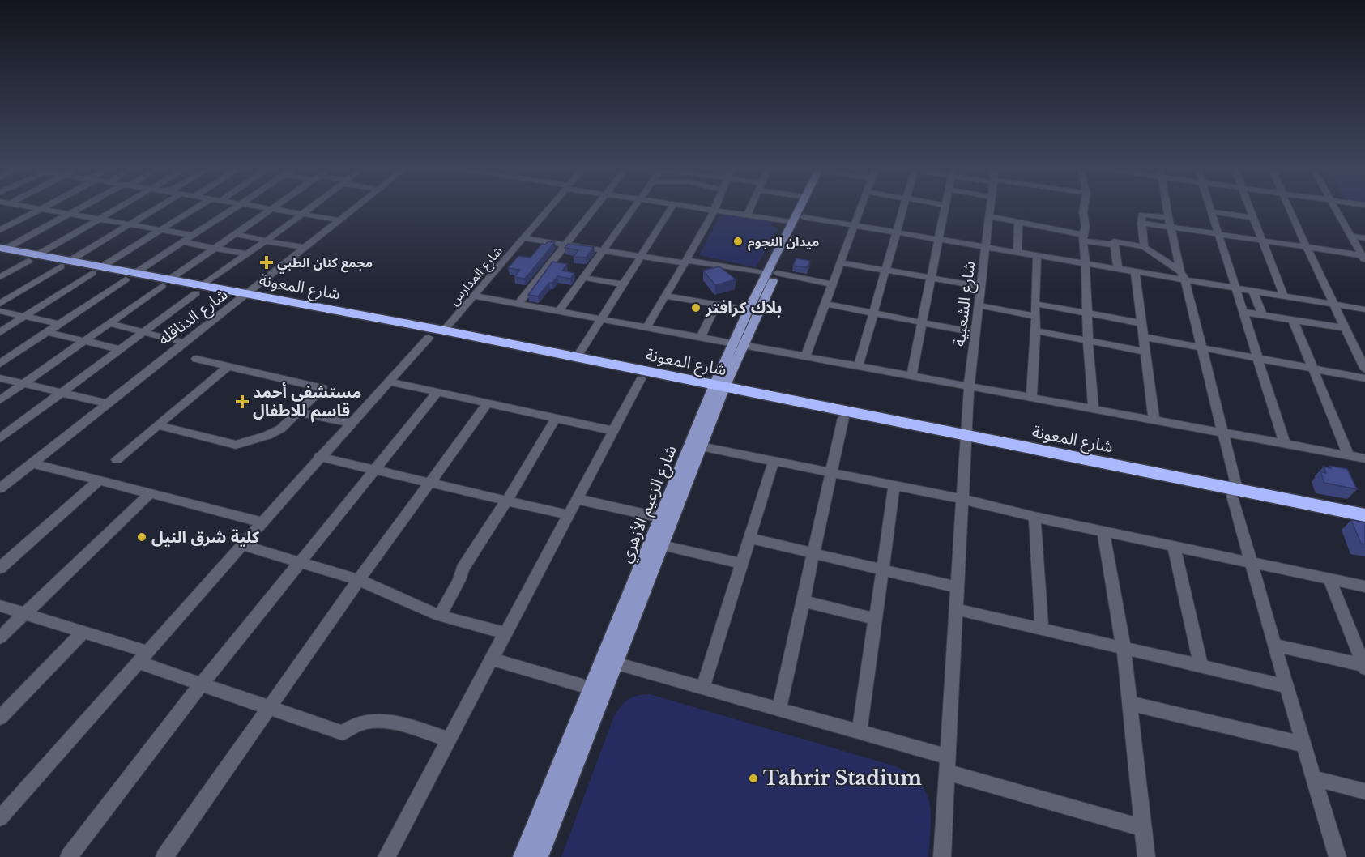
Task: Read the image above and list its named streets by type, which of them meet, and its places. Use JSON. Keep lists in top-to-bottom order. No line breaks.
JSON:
{"streets":{"highway":["شارع المعونة"],"main road":["شارع الزعيم الأزهري"],"street":["شارع المدارس","شارع الشعبية","شارع الدناقله"]},"crossings":[["شارع المدارس","شارع المعونة"],["شارع المعونة","شارع الشعبية"],["شارع المعونة","شارع الدناقله"],["شارع المعونة","شارع الزعيم الأزهري"]],"places":{"other":["ميدان النجوم","بلاك كرافتر","كلية شرق النيل","Tahrir Stadium"],"health":["مجمع كنان الطبي","مستشفى أحمد قاسم للاطفال"]}}
